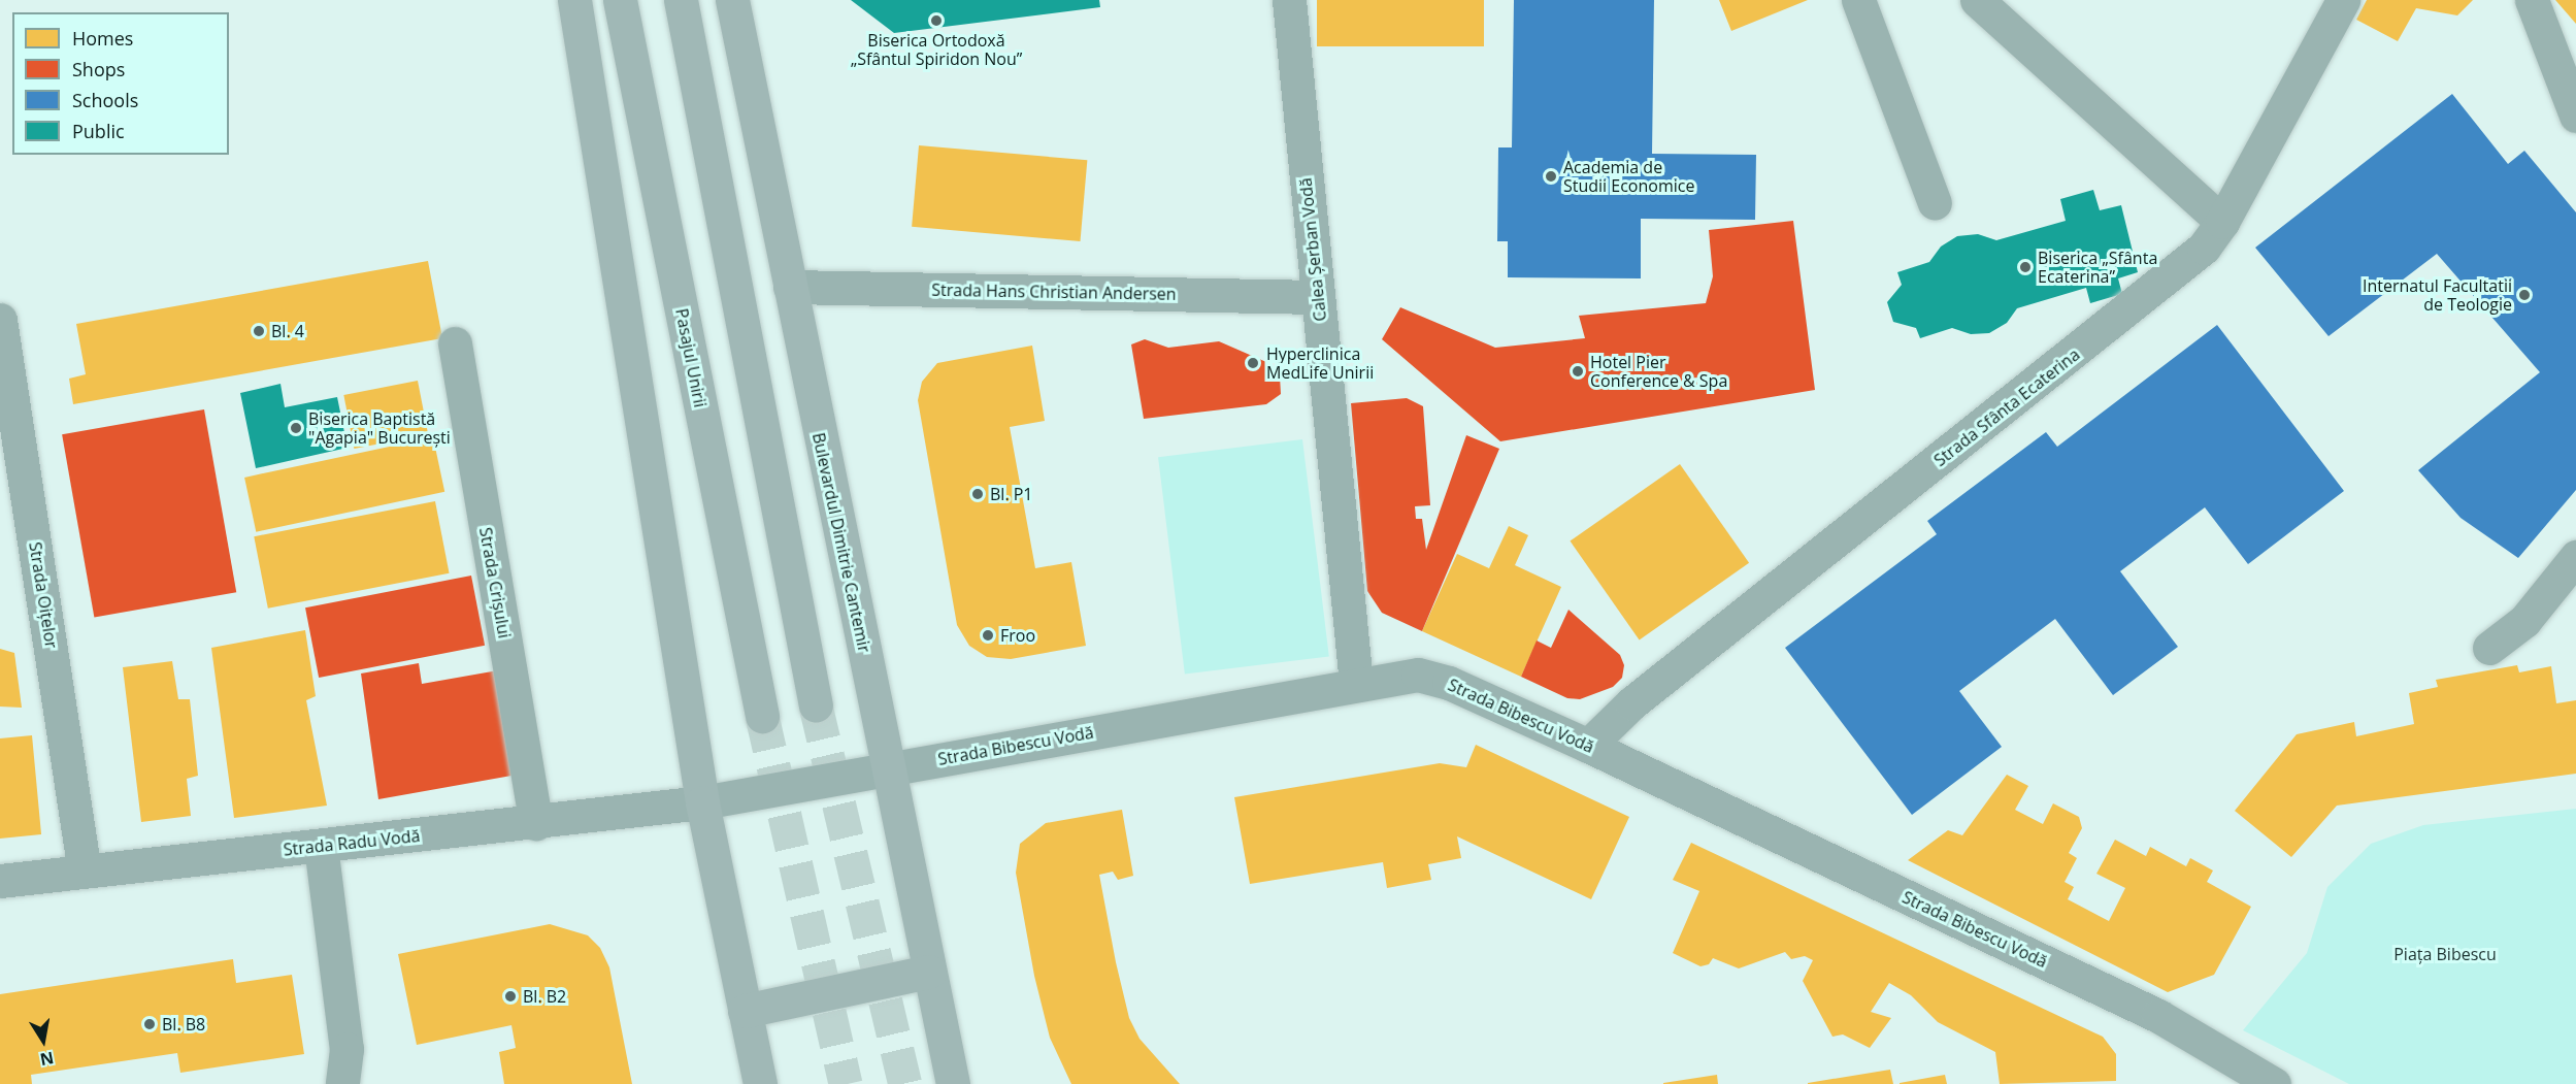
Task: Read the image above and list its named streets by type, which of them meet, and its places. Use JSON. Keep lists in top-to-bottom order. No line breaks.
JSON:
{"streets":{"main road":["Pasajul Unirii","Bulevardul Dimitrie Cantemir"],"street":["Calea Șerban Vodă","Strada Hans Christian Andersen","Strada Sfânta Ecaterina","Strada Crișului","Strada Oițelor","Strada Bibescu Vodă","Strada Radu Vodă"]},"crossings":[["Calea Șerban Vodă","Strada Hans Christian Andersen"],["Calea Șerban Vodă","Strada Bibescu Vodă"],["Strada Hans Christian Andersen","Bulevardul Dimitrie Cantemir"],["Strada Sfânta Ecaterina","Strada Bibescu Vodă"],["Bulevardul Dimitrie Cantemir","Strada Bibescu Vodă"],["Strada Crișului","Strada Radu Vodă"],["Strada Oițelor","Strada Radu Vodă"],["Strada Bibescu Vodă","Strada Radu Vodă"]],"parks":["Piața Bibescu"],"places":["Biserica Ortodoxă „Sfântul Spiridon Nou”","Academia de Studii Economice","Biserica „Sfânta Ecaterina”","Internatul Facultatii de Teologie","Bl. 4","Hyperclinica MedLife Unirii","Hotel Pier Conference & Spa","Biserica Baptistă \"Agapia\" București","Bl. P1","Froo","Bl. B2","Bl. B8"],"legend":["Homes","Shops","Schools","Public"],"north":"bottom"}
